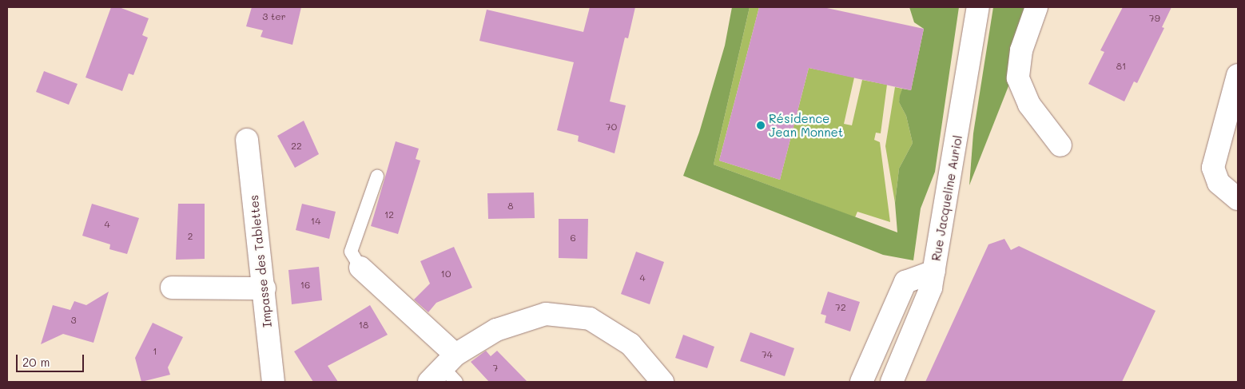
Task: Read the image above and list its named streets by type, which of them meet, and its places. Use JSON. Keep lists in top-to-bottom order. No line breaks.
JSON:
{"streets":{"street":["Rue Jacqueline Auriol","Impasse des Tablettes"]},"places":["Résidence Jean Monnet"],"house_numbers":["3 ter","79","81","70","22","8","12","14","4","2","6","10","4","16","72","3","18","1","74","7"],"scale_bar":"20 m"}
